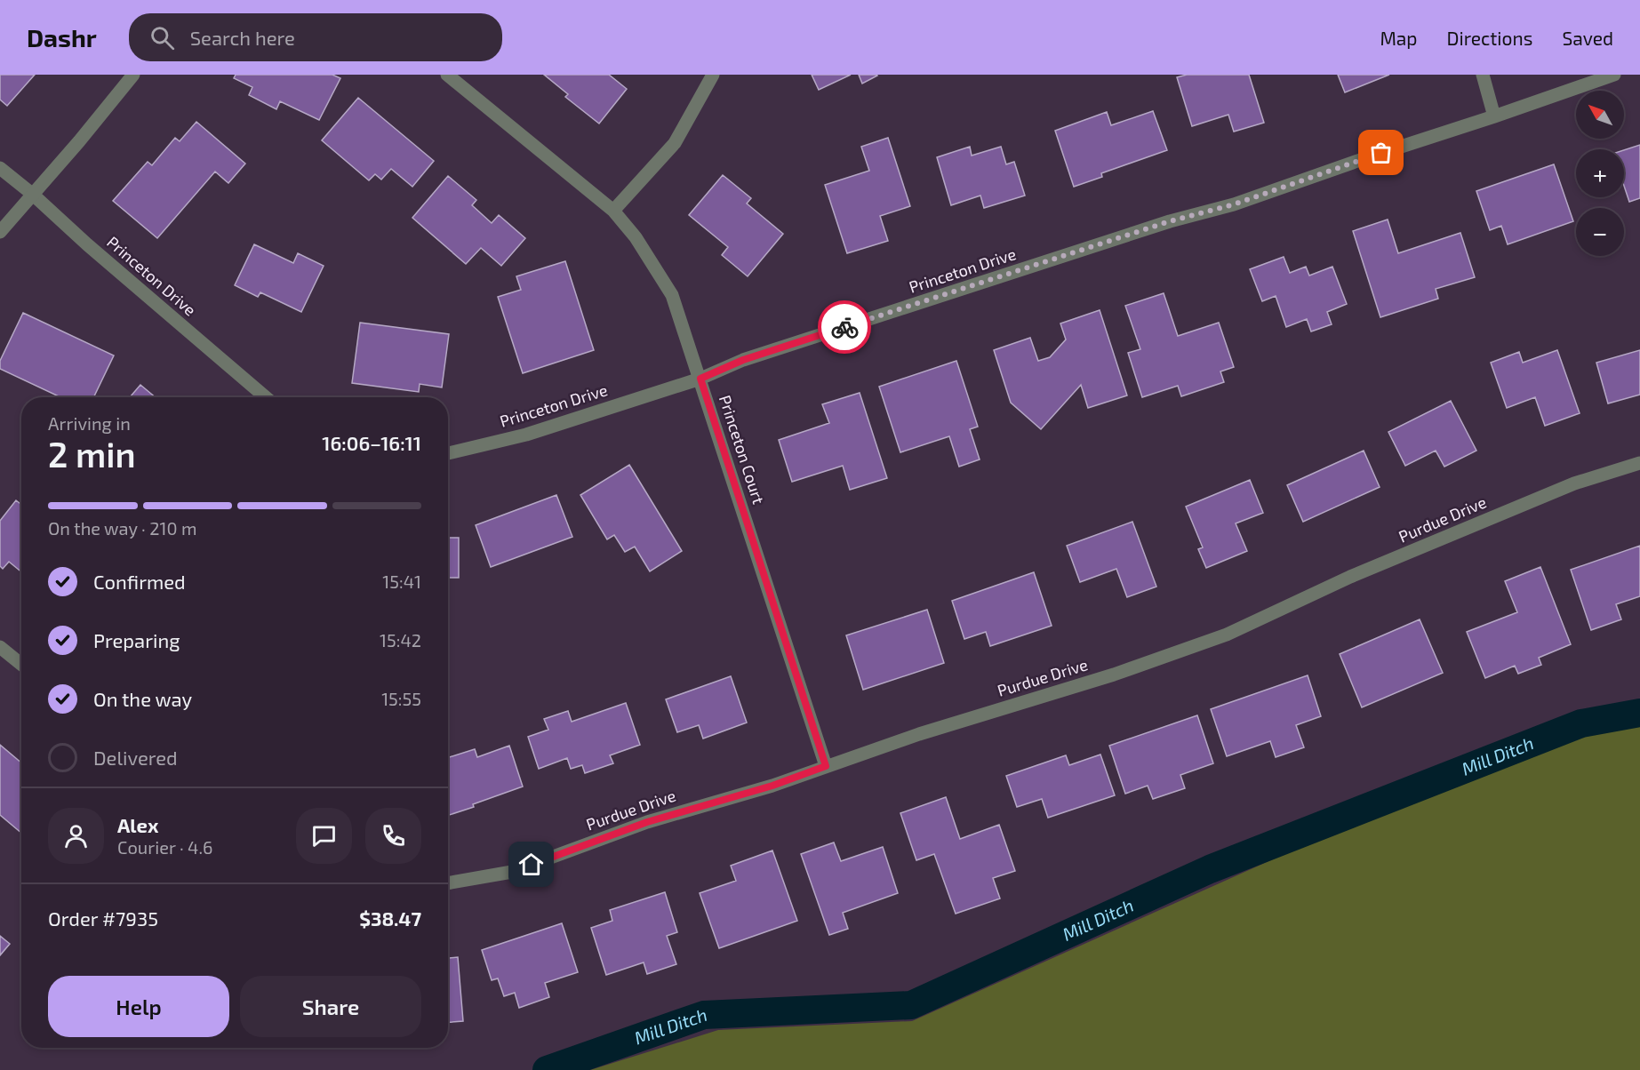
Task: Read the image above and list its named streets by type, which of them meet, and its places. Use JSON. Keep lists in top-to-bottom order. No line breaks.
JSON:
{"streets":{"street":["Princeton Drive","Princeton Court","Purdue Drive"]},"crossings":[["Princeton Drive","Princeton Court"],["Princeton Court","Purdue Drive"]],"water":["Mill Ditch"],"north":"top left","page":{"header":"Dashr","search":"Search here","nav":["Map","Directions","Saved"],"map_buttons":["+","−"],"heading":["2 min","Arriving in","16:06–16:11"],"panel":["Alex","Courier · 4.6","Order #7935","$38.47"],"bar":"On the way · 210 m","list":[["Confirmed","15:41"],["Preparing","15:42"],["On the way","15:55"],"Delivered"],"buttons":["Help","Share"]}}
